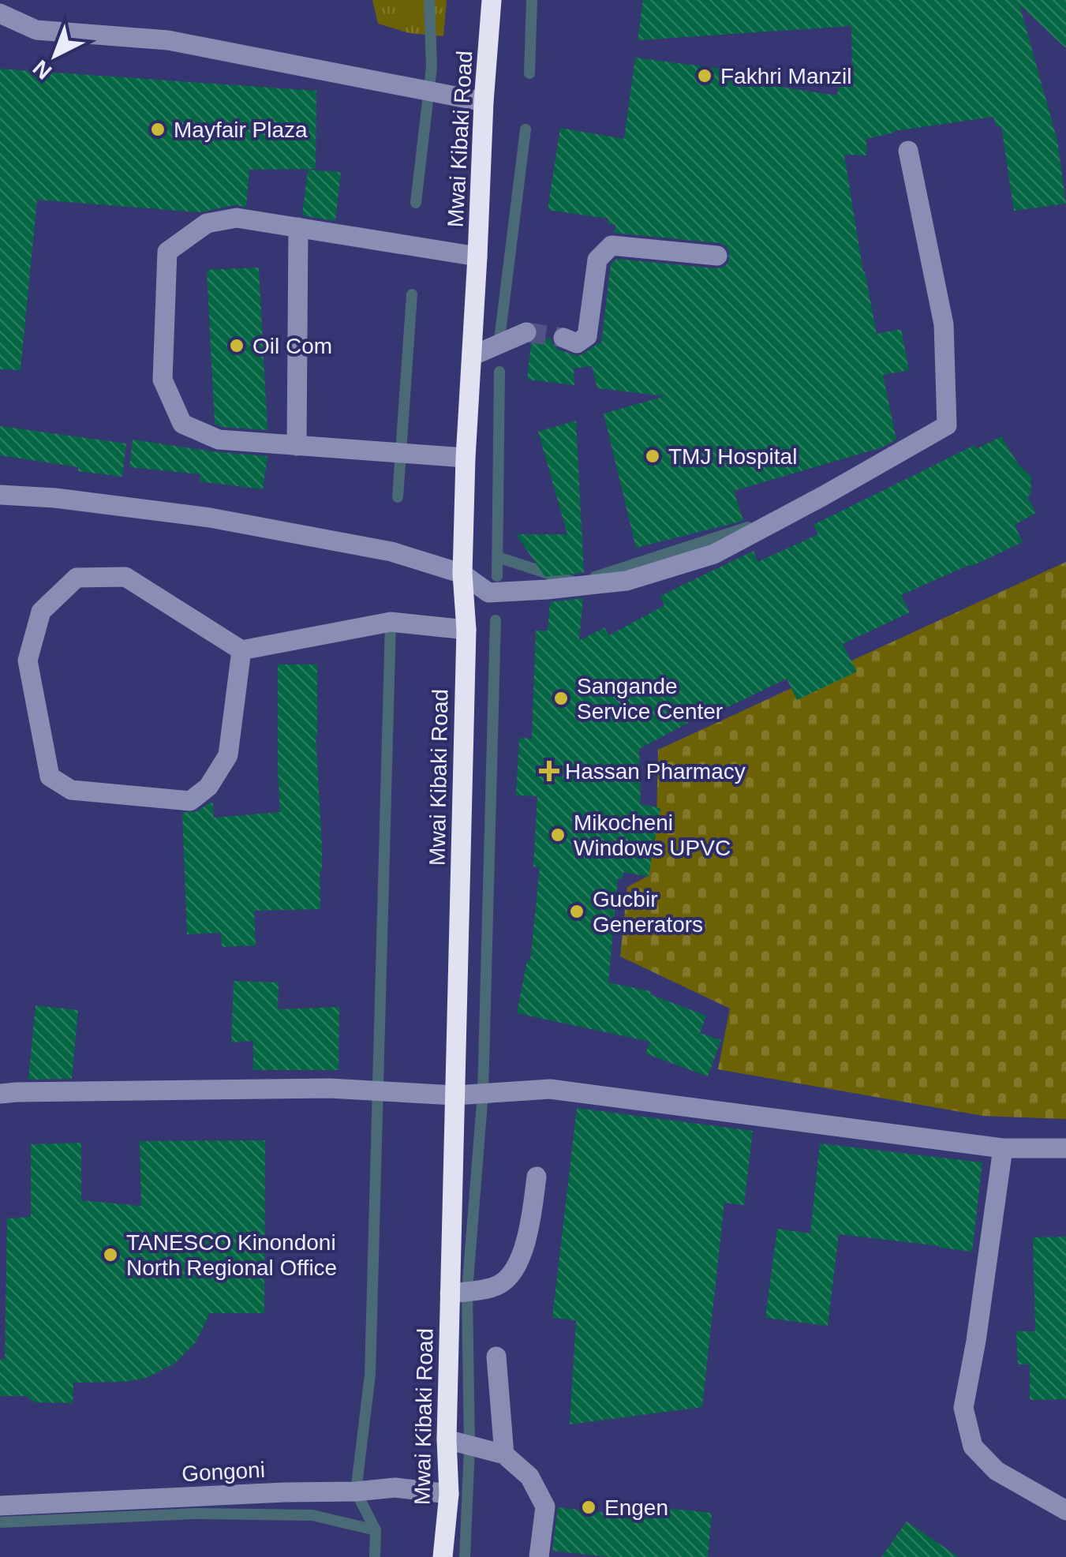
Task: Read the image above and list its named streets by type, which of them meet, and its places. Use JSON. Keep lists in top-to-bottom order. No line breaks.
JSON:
{"streets":{"main road":["Mwai Kibaki Road"],"street":["Gongoni"]},"crossings":[["Mwai Kibaki Road","Gongoni"]],"places":{"other":["Fakhri Manzil","Mayfair Plaza","Oil Com","TMJ Hospital","Sangande Service Center","Mikocheni Windows UPVC","Gucbir Generators","TANESCO Kinondoni North Regional Office","Engen"],"health":["Hassan Pharmacy"]},"north":"bottom left"}
